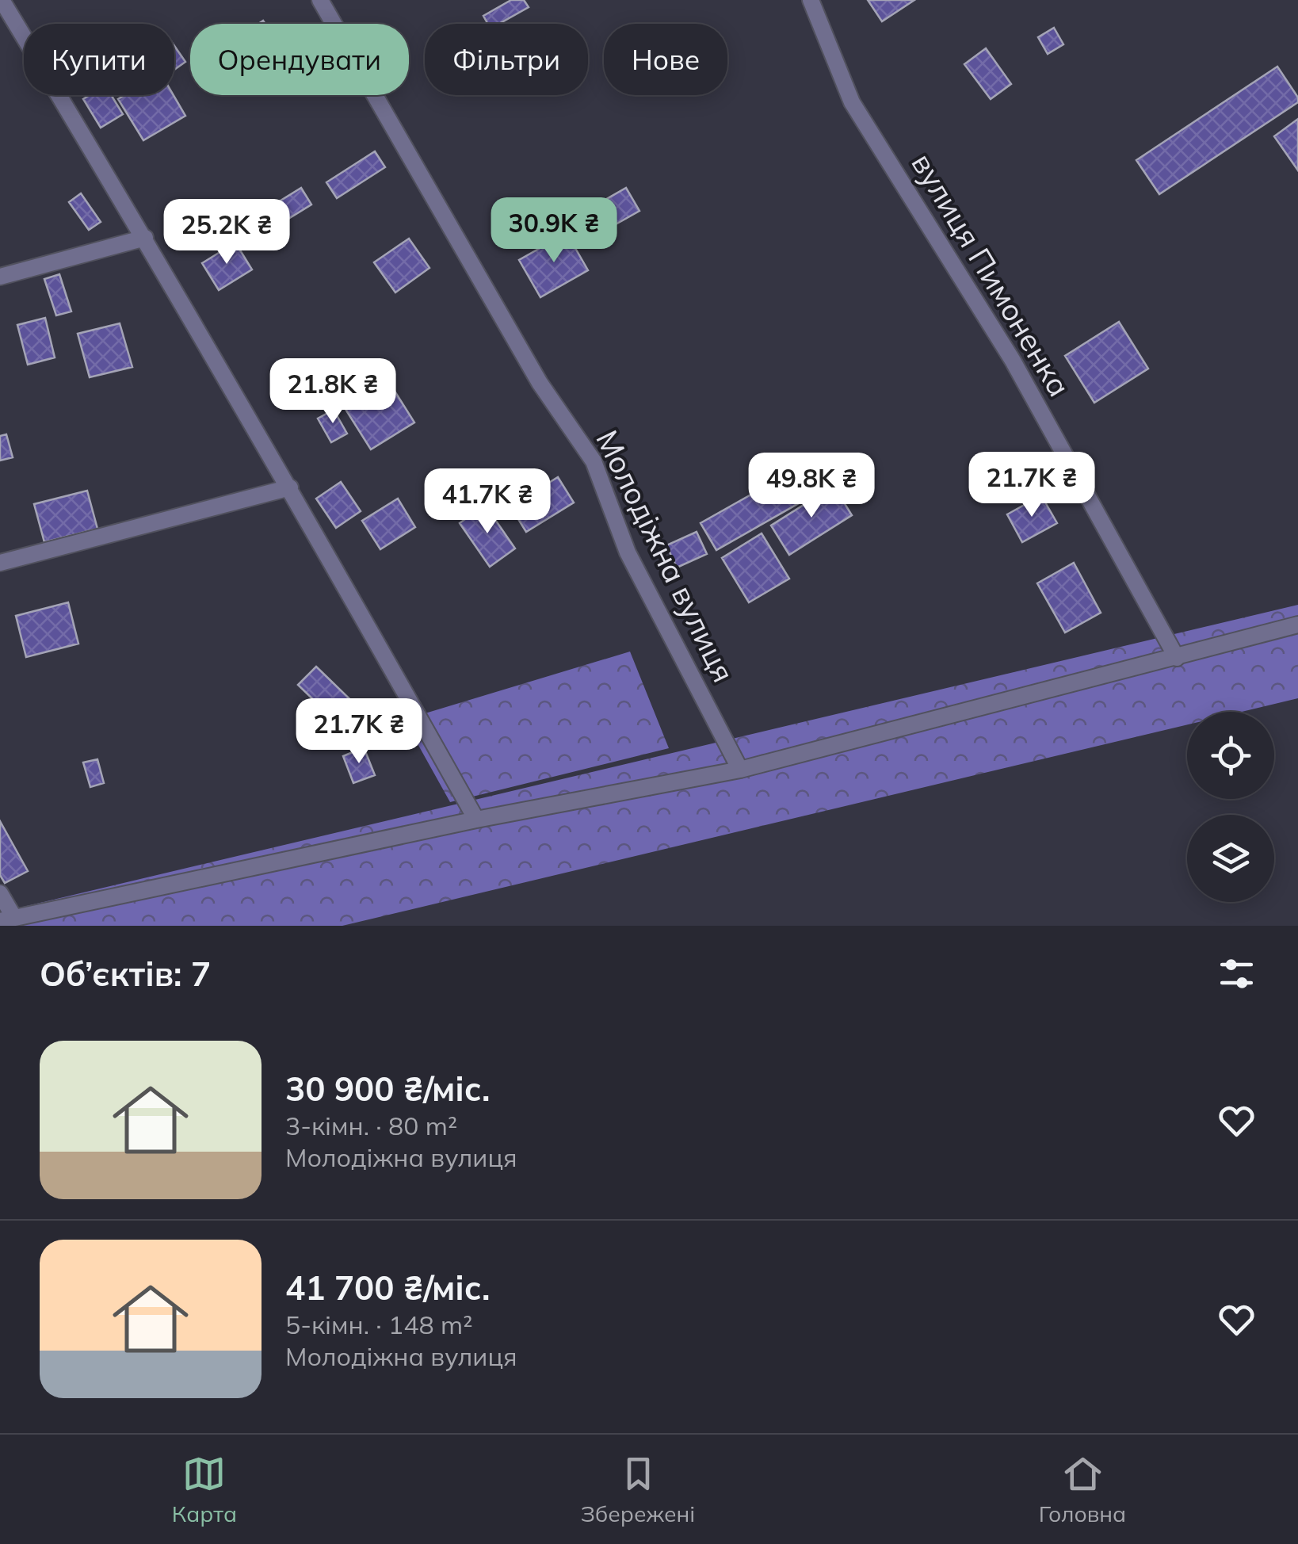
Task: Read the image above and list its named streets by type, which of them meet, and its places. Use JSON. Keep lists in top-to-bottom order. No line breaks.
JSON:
{"streets":{"street":["вулиця Пимоненка","Молодіжна вулиця"]},"page":{"chip":["Купити","Орендувати","Фільтри","Нове"],"price":["30.9K ₴","25.2K ₴","21.8K ₴","21.7K ₴","49.8K ₴","41.7K ₴","21.7K ₴"],"heading":"Об’єктів: 7","list":[{"name":"30 900 ₴/міс.","note":"3-кімн. · 80 m² · Молодіжна вулиця"},{"name":"41 700 ₴/міс.","note":"5-кімн. · 148 m² · Молодіжна вулиця"}],"tabs":["Карта","Збережені","Головна"]}}
